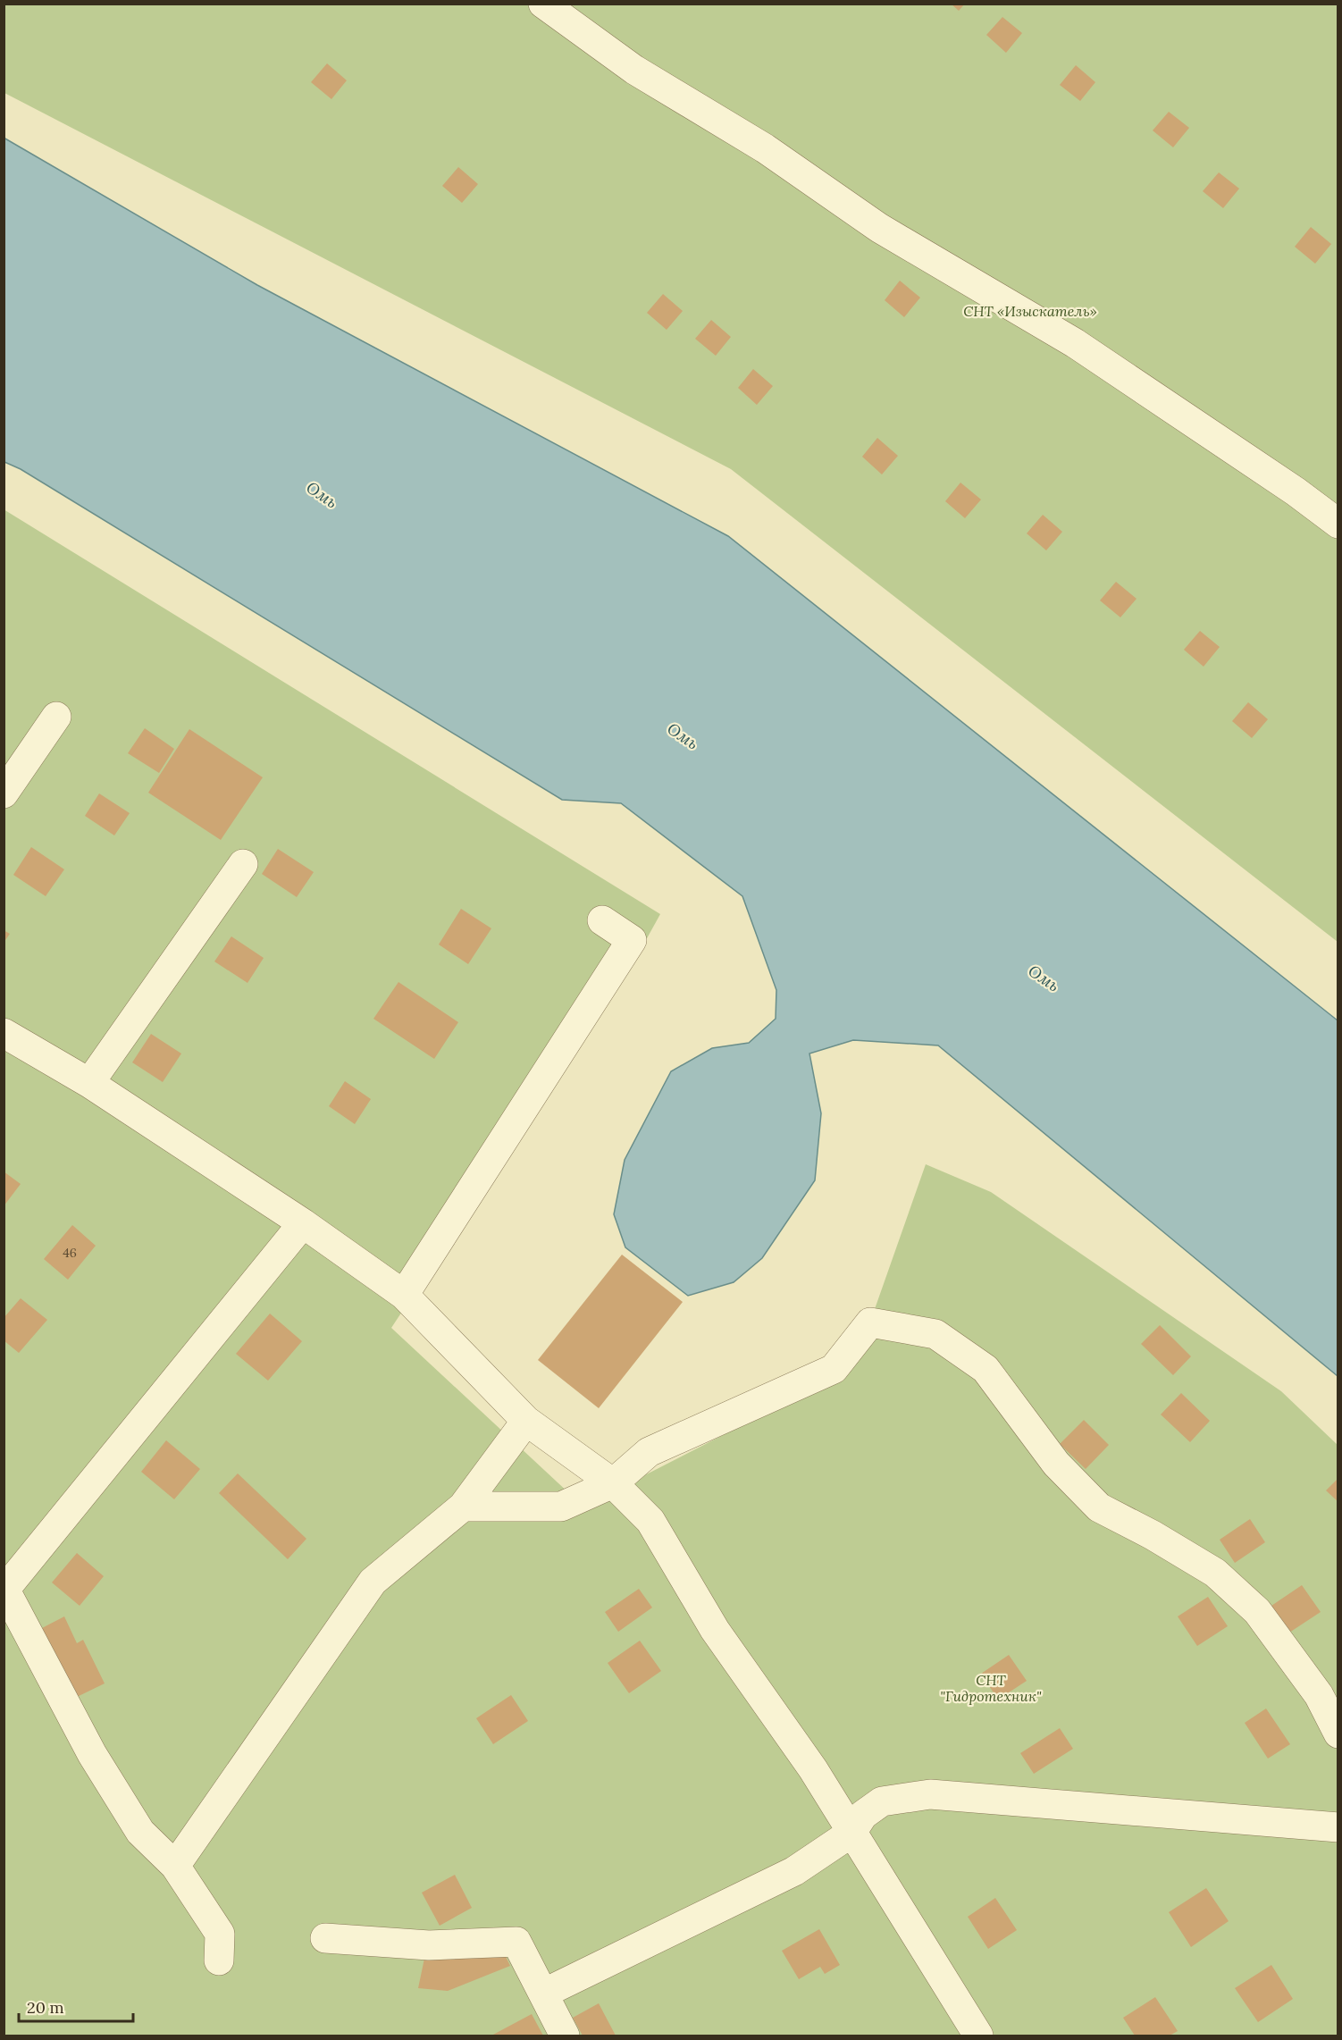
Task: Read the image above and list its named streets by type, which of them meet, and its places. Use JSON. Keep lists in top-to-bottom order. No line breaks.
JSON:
{"water":["Омь"],"parks":["СНТ «Изыскатель»","СНТ \"Гидротехник\""],"house_numbers":["46"],"scale_bar":"20 m"}
